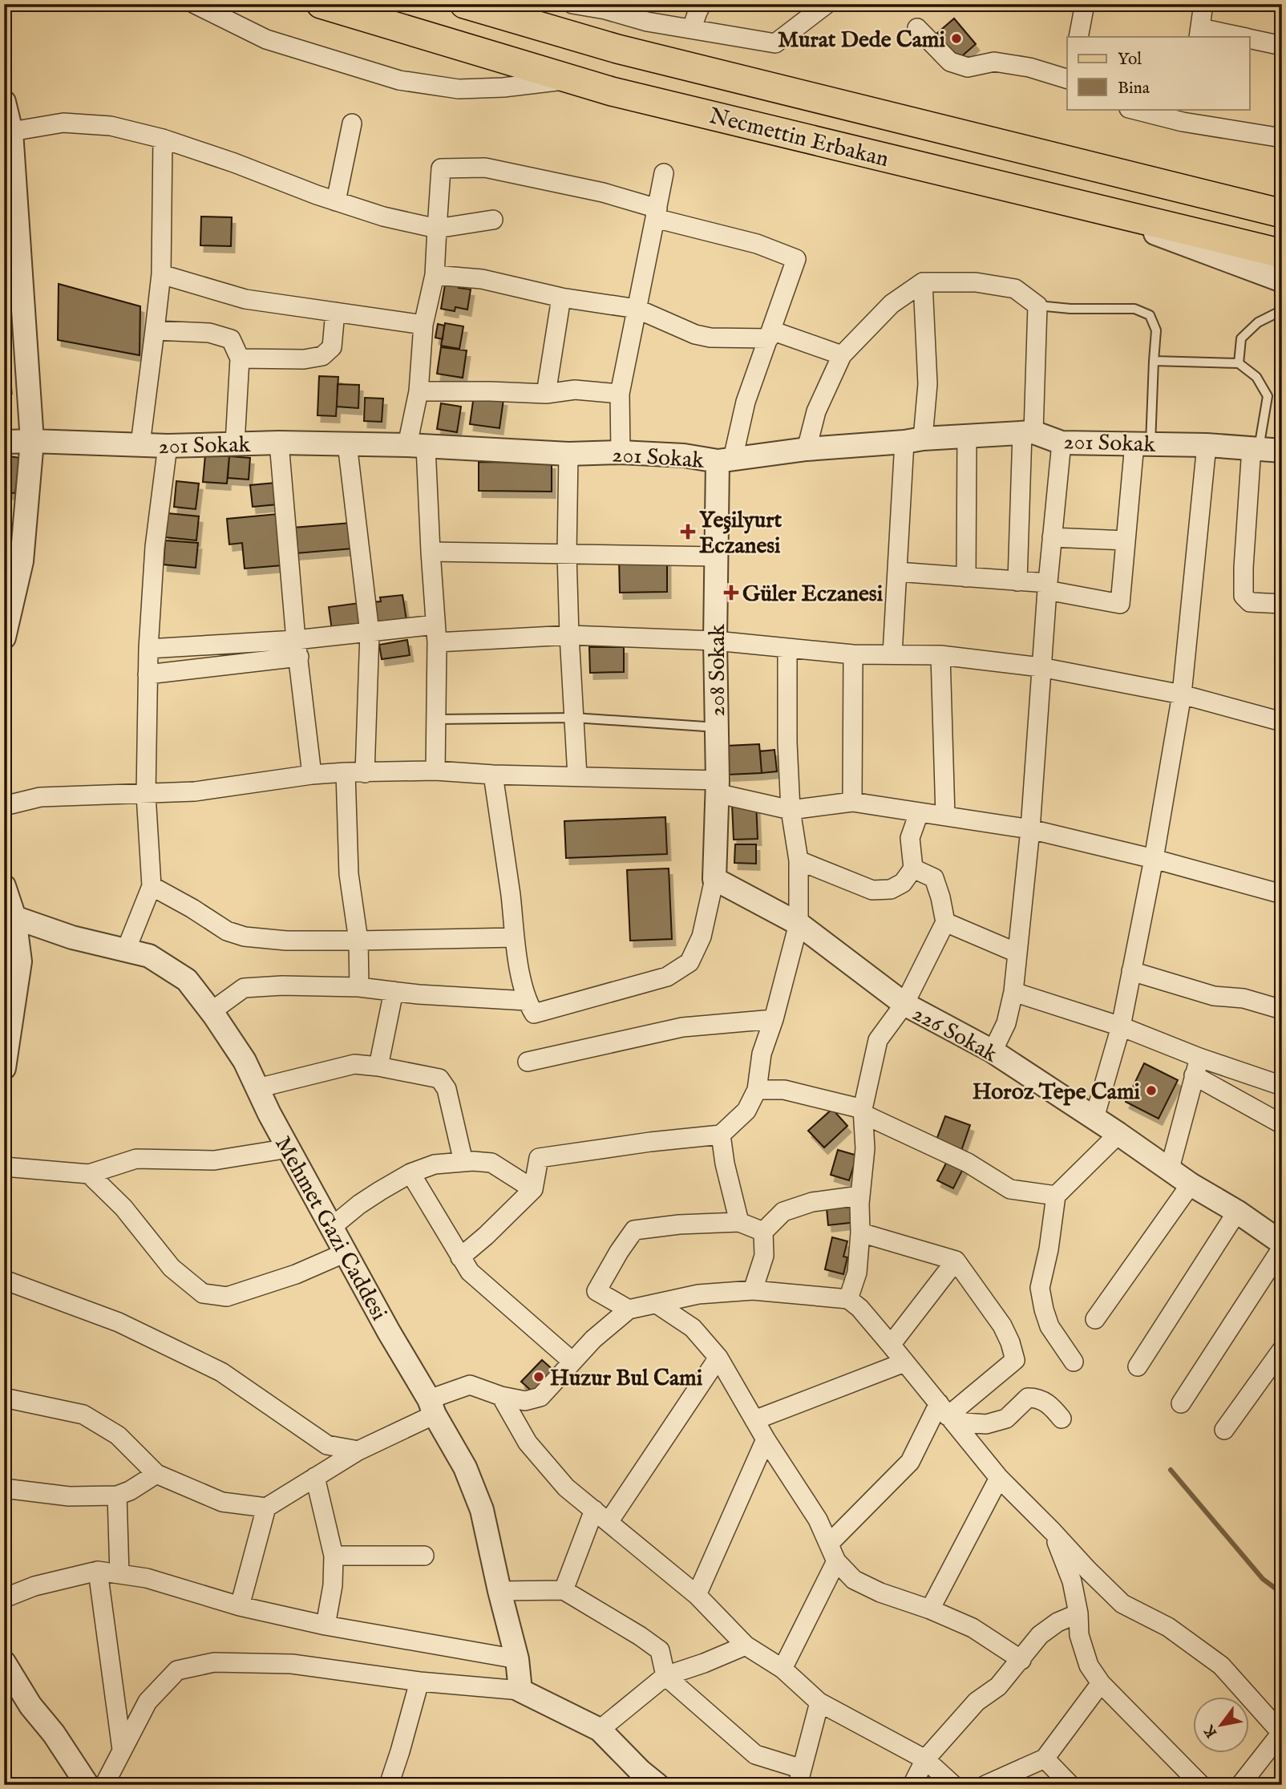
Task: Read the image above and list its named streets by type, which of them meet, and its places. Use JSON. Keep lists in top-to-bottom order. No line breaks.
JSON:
{"streets":{"main road":["Necmettin Erbakan"],"street":["201 Sokak","208 Sokak","226 Sokak","Mehmet Gazi Caddesi"]},"crossings":[["201 Sokak","208 Sokak"],["208 Sokak","226 Sokak"]],"places":{"other":["Murat Dede Cami","Horoz Tepe Cami","Huzur Bul Cami"],"health":["Yeşilyurt Eczanesi","Güler Eczanesi"]},"legend":["Yol","Bina"],"north":"bottom left"}
